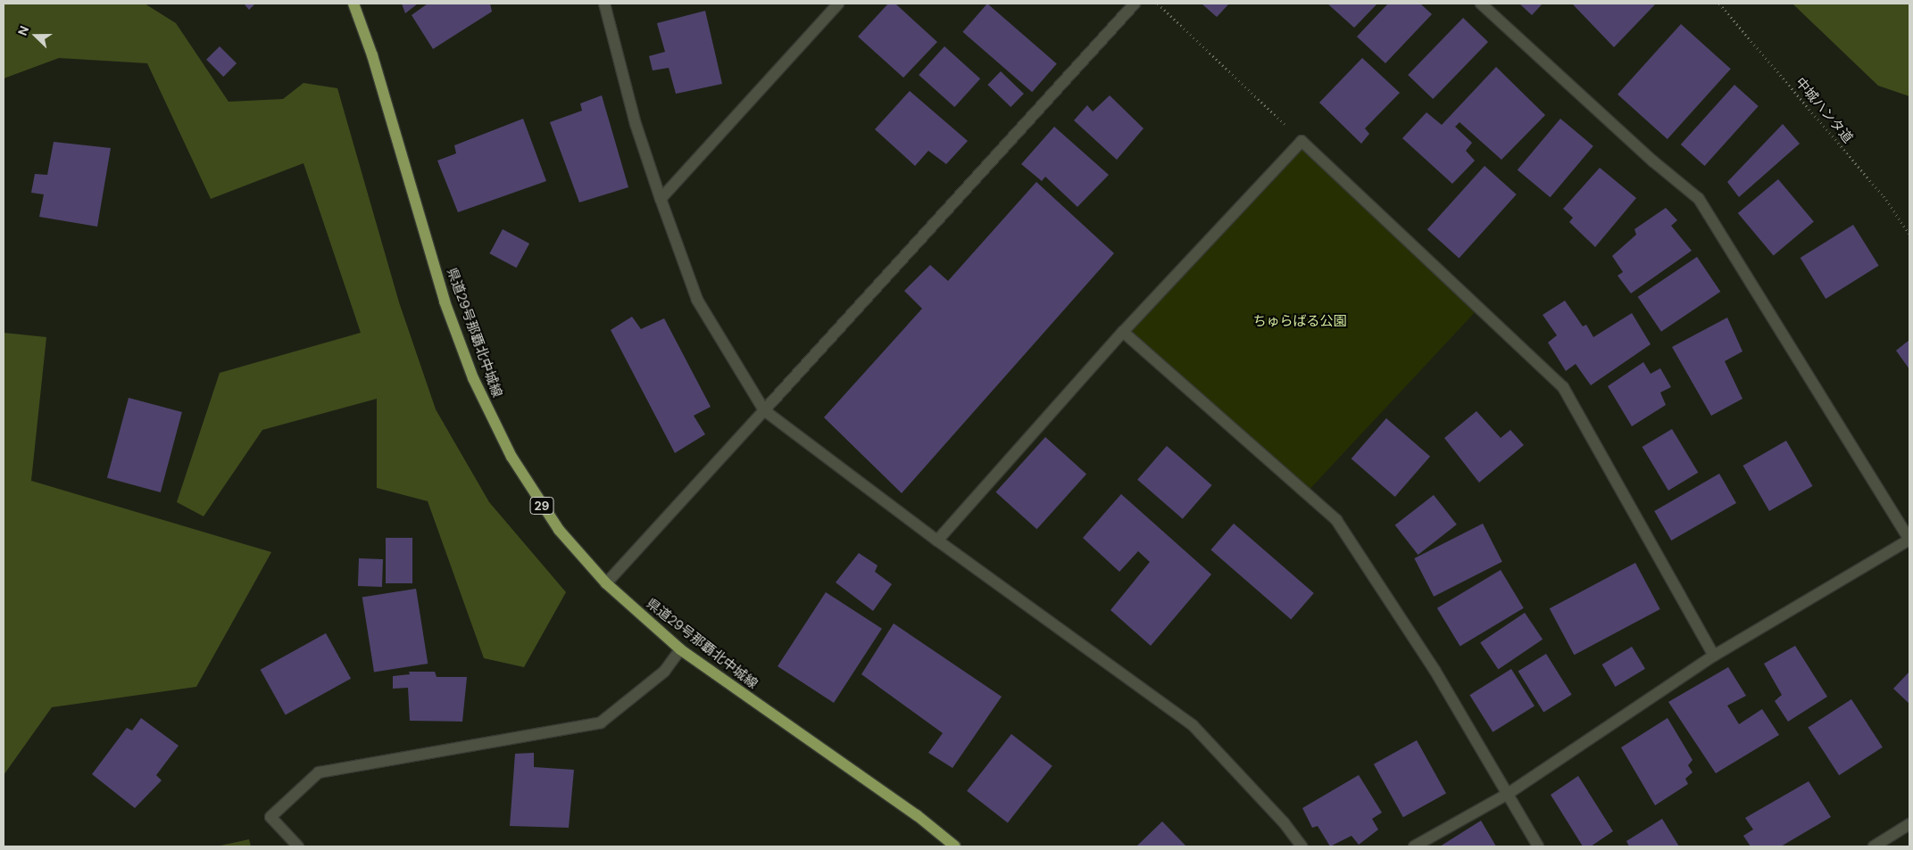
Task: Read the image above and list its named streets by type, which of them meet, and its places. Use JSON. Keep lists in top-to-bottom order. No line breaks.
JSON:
{"streets":{"main road":["県道29号那覇北中城線","29"],"path":["中城ハンタ道"]},"parks":["ちゅらばる公園"],"north":"left"}
